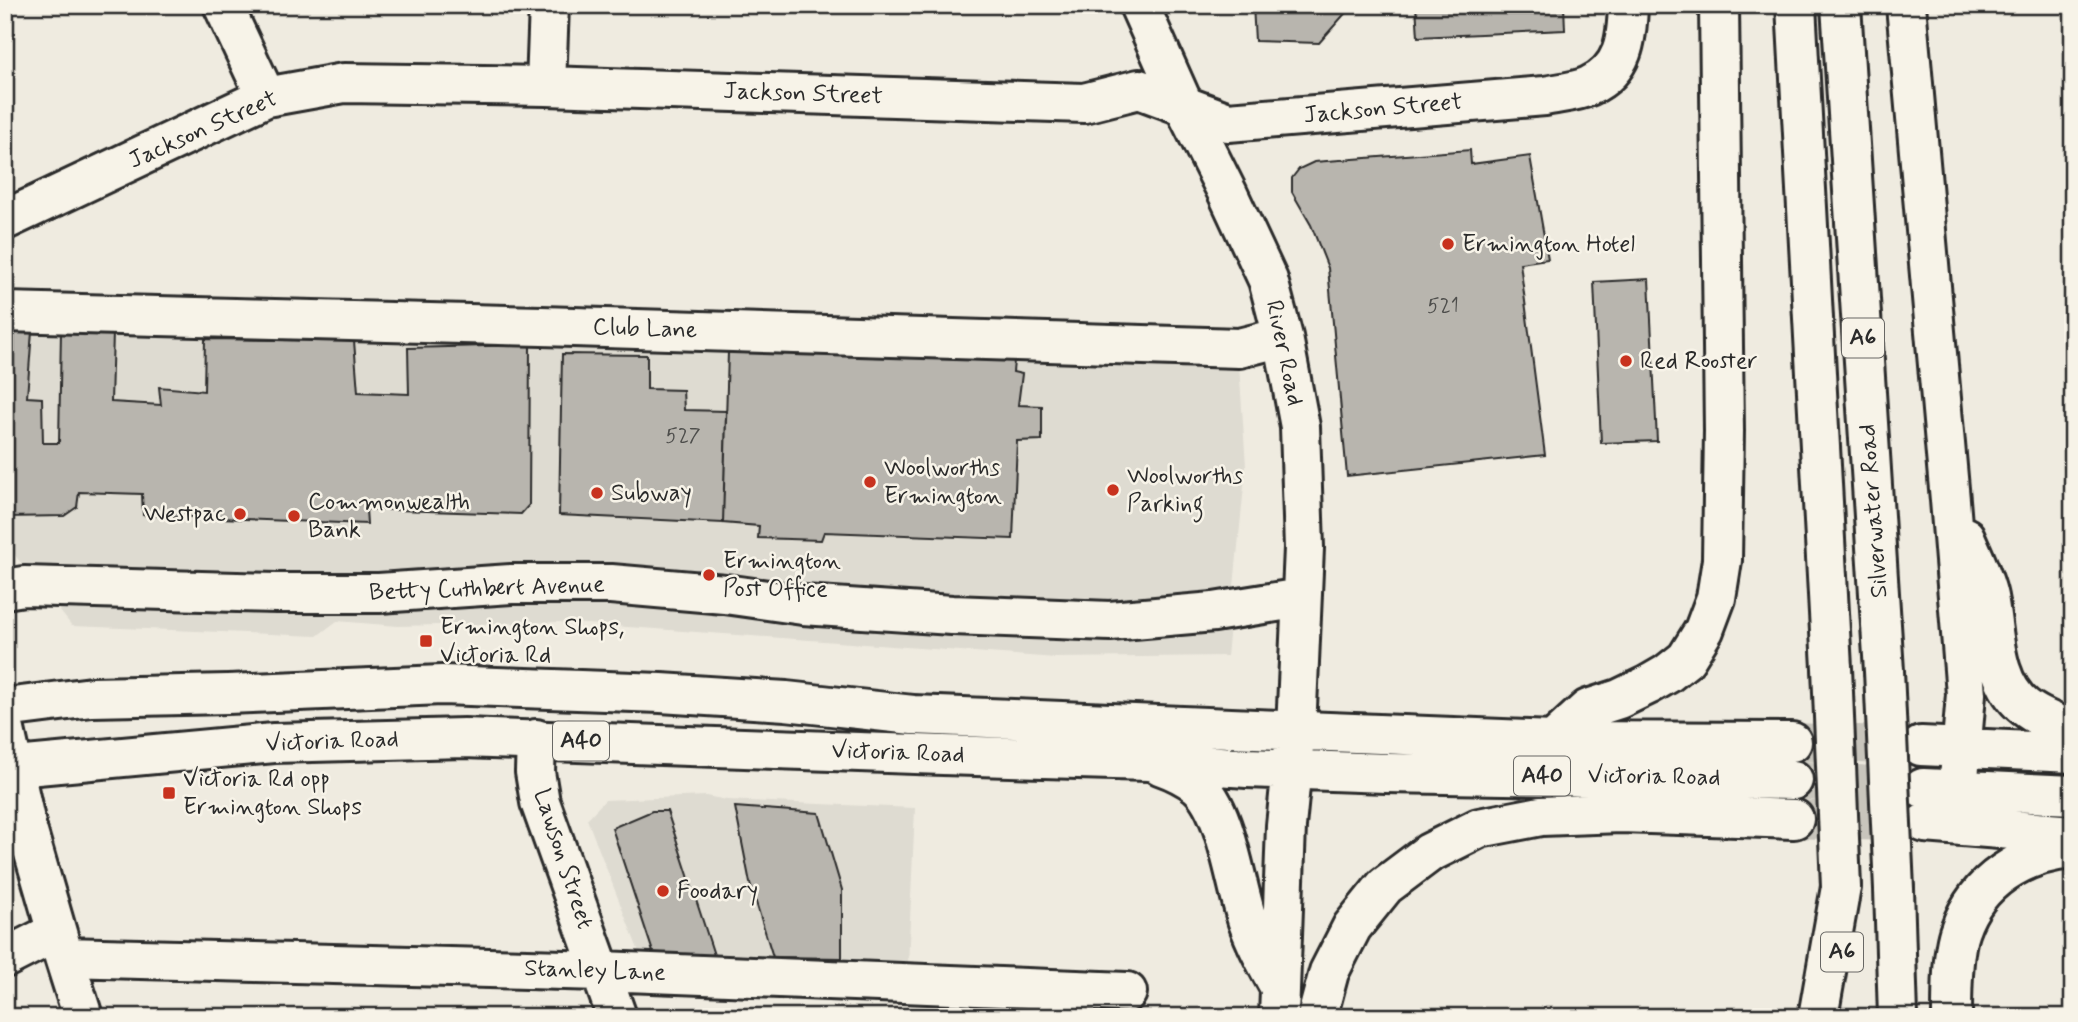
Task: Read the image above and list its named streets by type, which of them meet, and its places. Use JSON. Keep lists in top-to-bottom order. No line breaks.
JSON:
{"streets":{"main road":["Jackson Street","Club Lane","A6","River Road","Silverwater Road","Betty Cuthbert Avenue","A40","Victoria Road","Lawson Street","Stanley Lane"]},"crossings":[["Jackson Street","River Road"],["Club Lane","River Road"],["River Road","Betty Cuthbert Avenue"],["River Road","Victoria Road"],["Victoria Road","Lawson Street"],["Lawson Street","Stanley Lane"]],"places":{"other":["Ermington Hotel","Red Rooster","Woolworths Ermington","Woolworths Parking","Subway","Westpac","Commonwealth Bank","Ermington Post Office","Foodary"],"transit":["Ermington Shops, Victoria Rd","Victoria Rd opp Ermington Shops"]},"house_numbers":["521","527"]}
